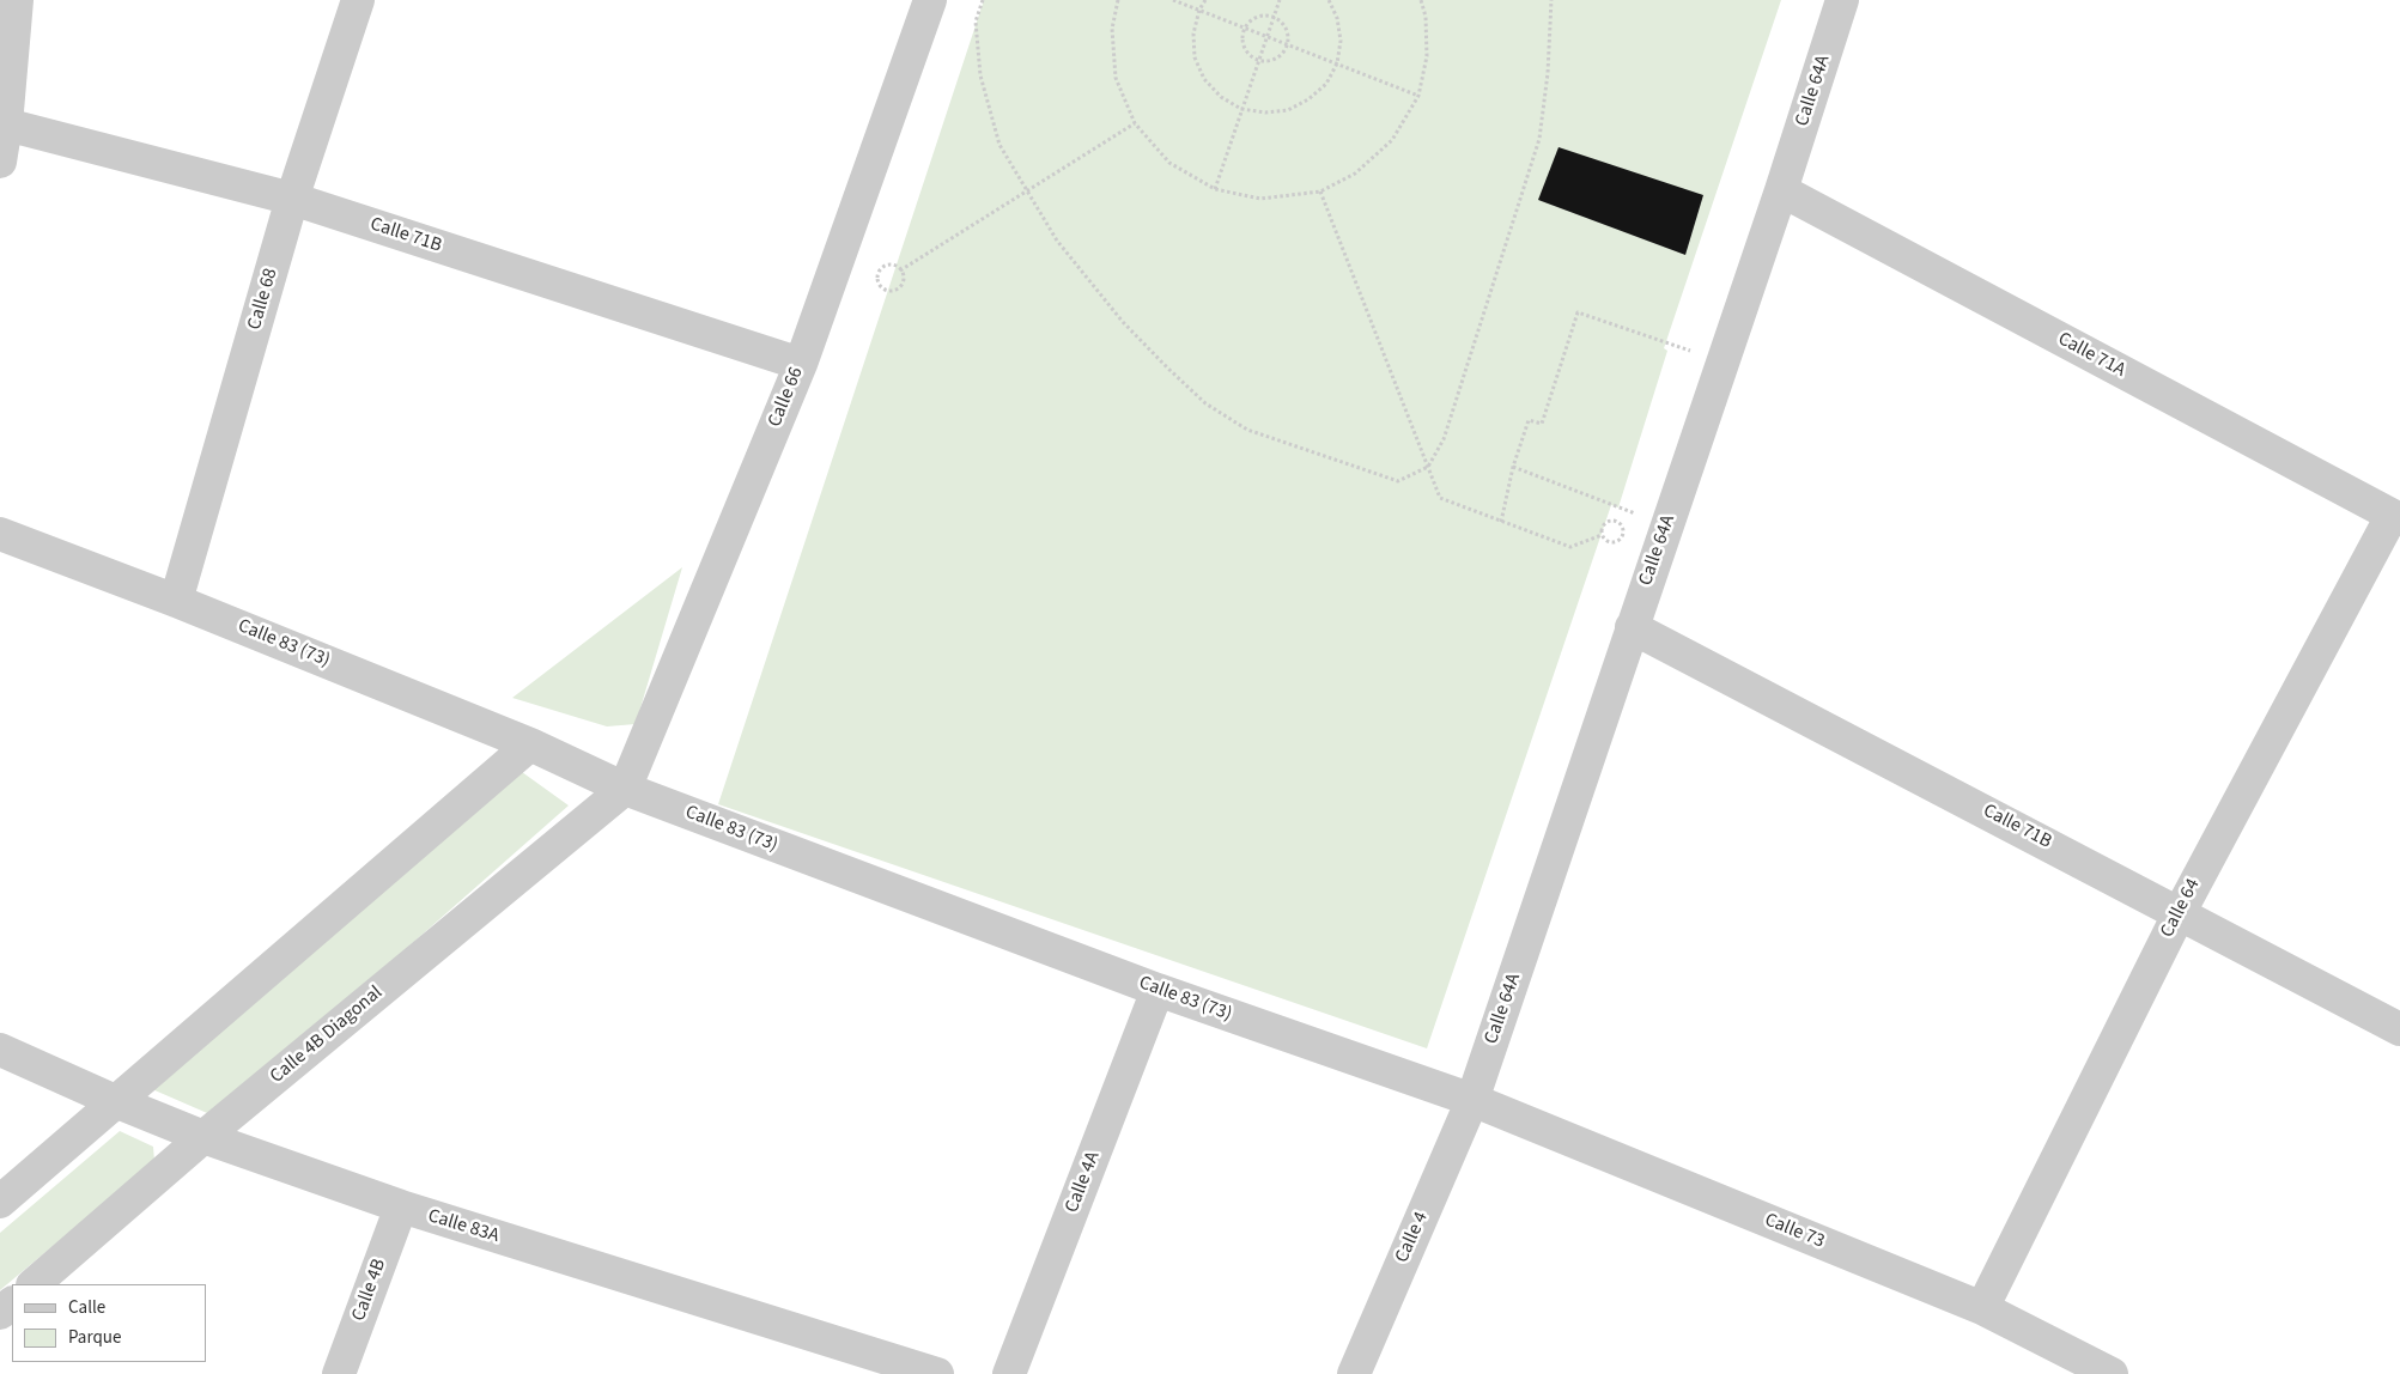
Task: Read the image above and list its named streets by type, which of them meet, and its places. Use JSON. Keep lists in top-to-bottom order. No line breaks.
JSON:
{"streets":{"street":["Calle 64A","Calle 71B","Calle 68","Calle 71A","Calle 66","Calle 83 (73)","Calle 64","Calle 4B Diagonal","Calle 4A","Calle 83A","Calle 73","Calle 4","Calle 4B"]},"crossings":[["Calle 64A","Calle 71B"],["Calle 64A","Calle 71A"],["Calle 64A","Calle 83 (73)"],["Calle 64A","Calle 73"],["Calle 64A","Calle 4"],["Calle 71B","Calle 68"],["Calle 71B","Calle 66"],["Calle 71B","Calle 64"],["Calle 68","Calle 83 (73)"],["Calle 71A","Calle 64"],["Calle 66","Calle 83 (73)"],["Calle 66","Calle 4B Diagonal"],["Calle 83 (73)","Calle 4B Diagonal"],["Calle 83 (73)","Calle 4A"],["Calle 83 (73)","Calle 73"],["Calle 83 (73)","Calle 4"],["Calle 64","Calle 73"],["Calle 4B Diagonal","Calle 83A"],["Calle 83A","Calle 4B"],["Calle 73","Calle 4"]],"legend":["Calle","Parque"]}
